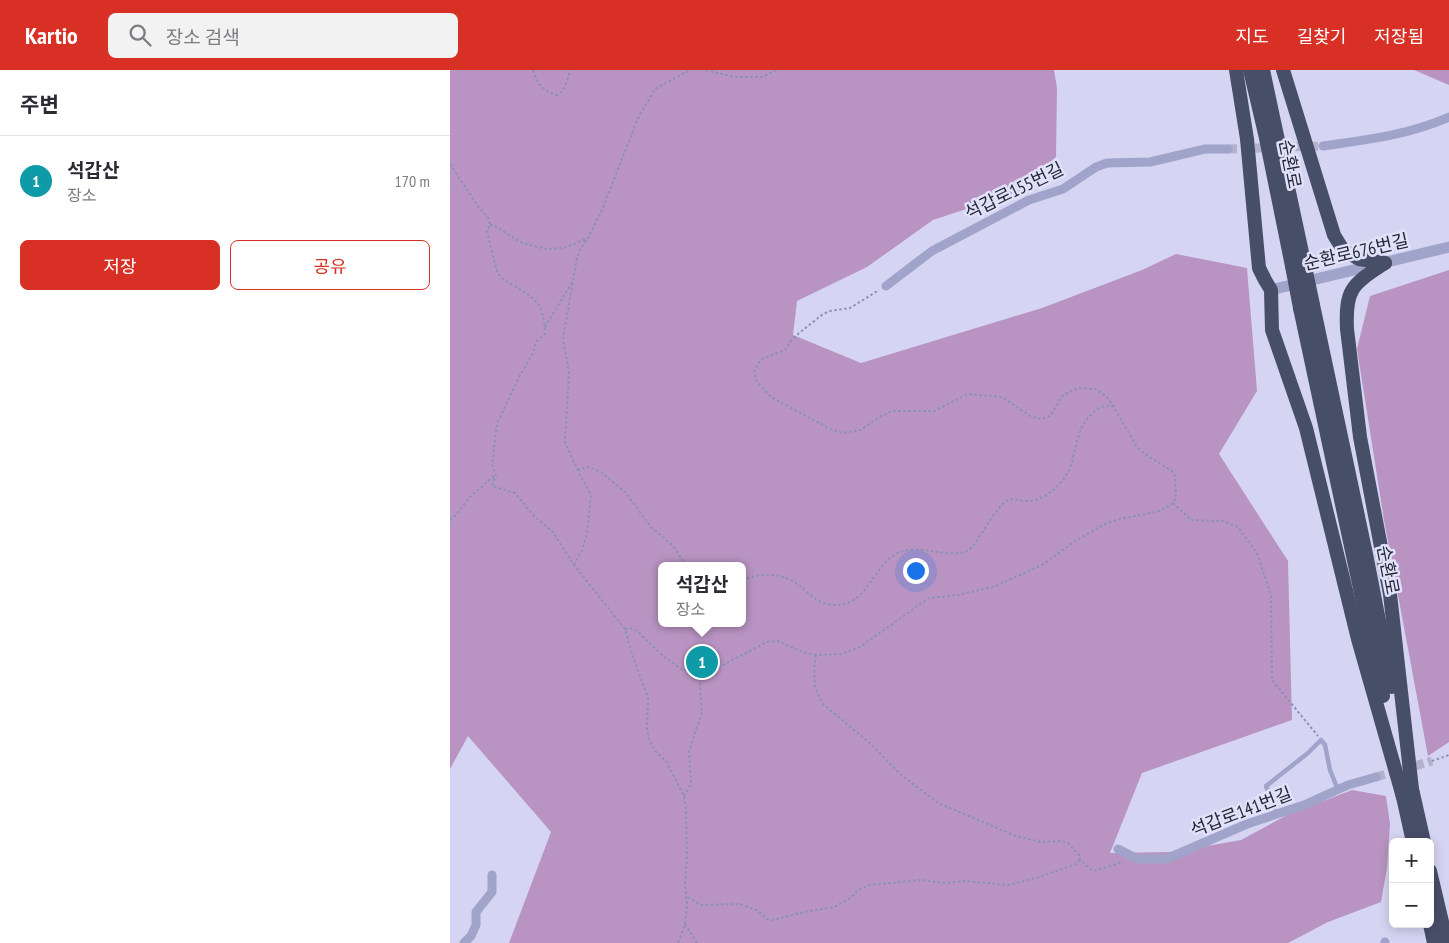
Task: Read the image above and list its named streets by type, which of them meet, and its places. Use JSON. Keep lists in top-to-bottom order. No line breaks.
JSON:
{"streets":{"highway":["순환로"],"street":["석갑로155번길","순환로676번길","석갑로141번길"]},"page":{"header":"Kartio","search":"장소 검색","nav":["지도","길찾기","저장됨"],"heading":"주변","list":[{"mark":"1","name":"석갑산","note":"장소","value":"170 m"}],"buttons":["저장","공유"],"popup":["석갑산","장소"],"pins":"1","map_buttons":["+","−"]}}
